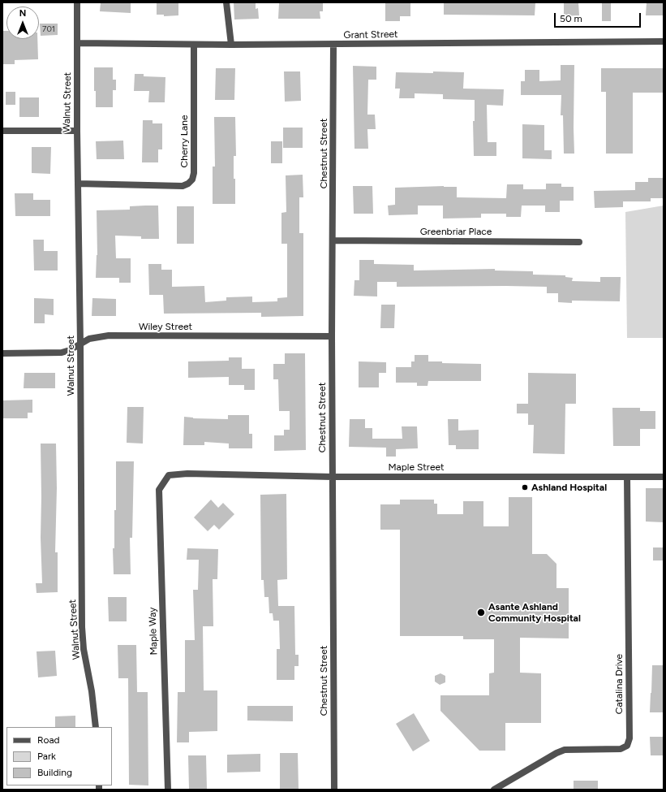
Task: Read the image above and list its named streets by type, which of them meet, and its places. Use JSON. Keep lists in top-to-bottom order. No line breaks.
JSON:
{"streets":{"street":["Grant Street","Walnut Street","Cherry Lane","Chestnut Street","Greenbriar Place","Wiley Street","Maple Street","Maple Way","Catalina Drive"]},"crossings":[["Grant Street","Walnut Street"],["Grant Street","Cherry Lane"],["Grant Street","Chestnut Street"],["Walnut Street","Cherry Lane"],["Walnut Street","Wiley Street"],["Chestnut Street","Greenbriar Place"],["Chestnut Street","Wiley Street"],["Chestnut Street","Maple Street"],["Maple Street","Maple Way"],["Maple Street","Catalina Drive"]],"places":["Ashland Hospital","Asante Ashland Community Hospital"],"house_numbers":["701"],"legend":["Road","Park","Building"],"scale_bar":"50 m","north":"top"}
